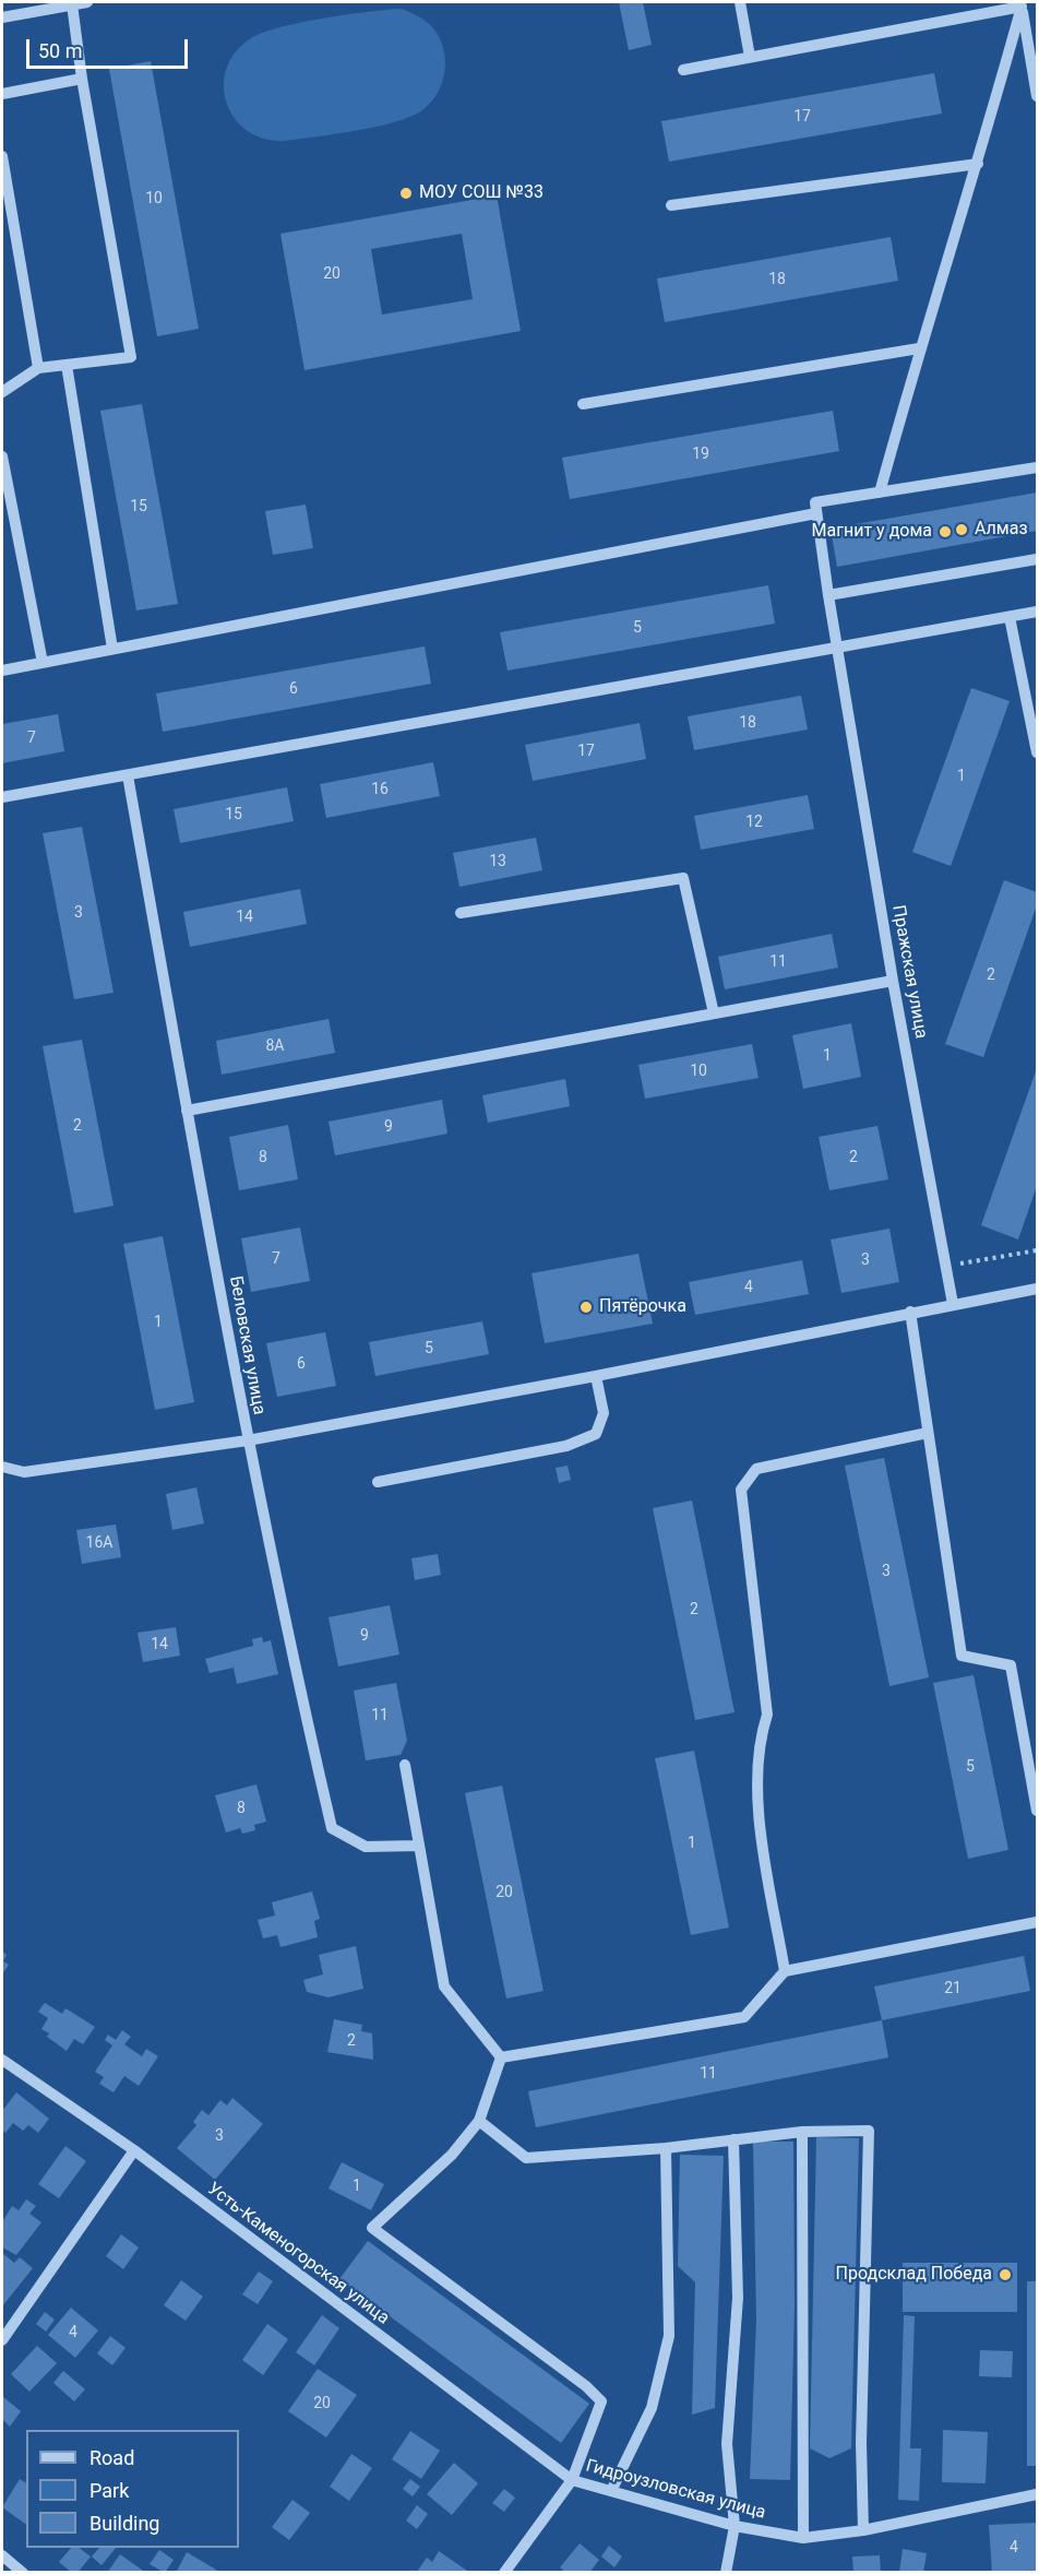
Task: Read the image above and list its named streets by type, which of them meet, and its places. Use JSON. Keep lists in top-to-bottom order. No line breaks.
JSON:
{"streets":{"street":["Пражская улица","Беловская улица","Усть-Каменогорская улица","Гидроузловская улица"]},"crossings":[["Усть-Каменогорская улица","Гидроузловская улица"]],"places":["МОУ СОШ №33","Алмаз","Магнит у дома","Пятёрочка","Продсклад Победа"],"house_numbers":["17","10","20","18","19","15","5","6","18","7","17","1","16","15","12","13","3","14","11","2","8А","1","10","2","9","8","2","7","3","4","1","5","6","16А","3","2","9","14","11","5","8","1","20","21","2","11","3","1","4","20","4"],"legend":["Road","Park","Building"],"scale_bar":"50 m"}
